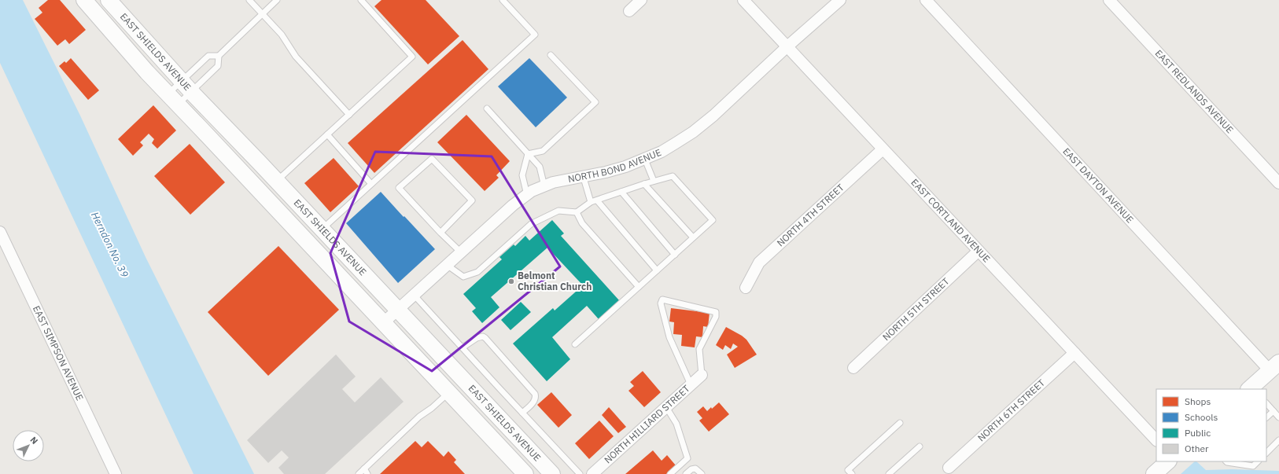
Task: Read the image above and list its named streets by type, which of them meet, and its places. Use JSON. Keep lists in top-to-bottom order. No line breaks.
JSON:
{"streets":{"main road":["EAST SHIELDS AVENUE"],"street":["EAST REDLANDS AVENUE","NORTH BOND AVENUE","EAST DAYTON AVENUE","NORTH 4TH STREET","EAST CORTLAND AVENUE","NORTH 5TH STREET","EAST SIMPSON AVENUE","NORTH 6TH STREET","NORTH HILLIARD STREET"]},"crossings":[["EAST SHIELDS AVENUE","NORTH BOND AVENUE"],["NORTH BOND AVENUE","EAST CORTLAND AVENUE"],["NORTH 4TH STREET","EAST CORTLAND AVENUE"],["EAST CORTLAND AVENUE","NORTH 5TH STREET"],["EAST CORTLAND AVENUE","NORTH 6TH STREET"]],"water":["Herndon No. 39"],"places":["Belmont Christian Church"],"legend":["Shops","Schools","Public","Other"],"north":"top right"}
